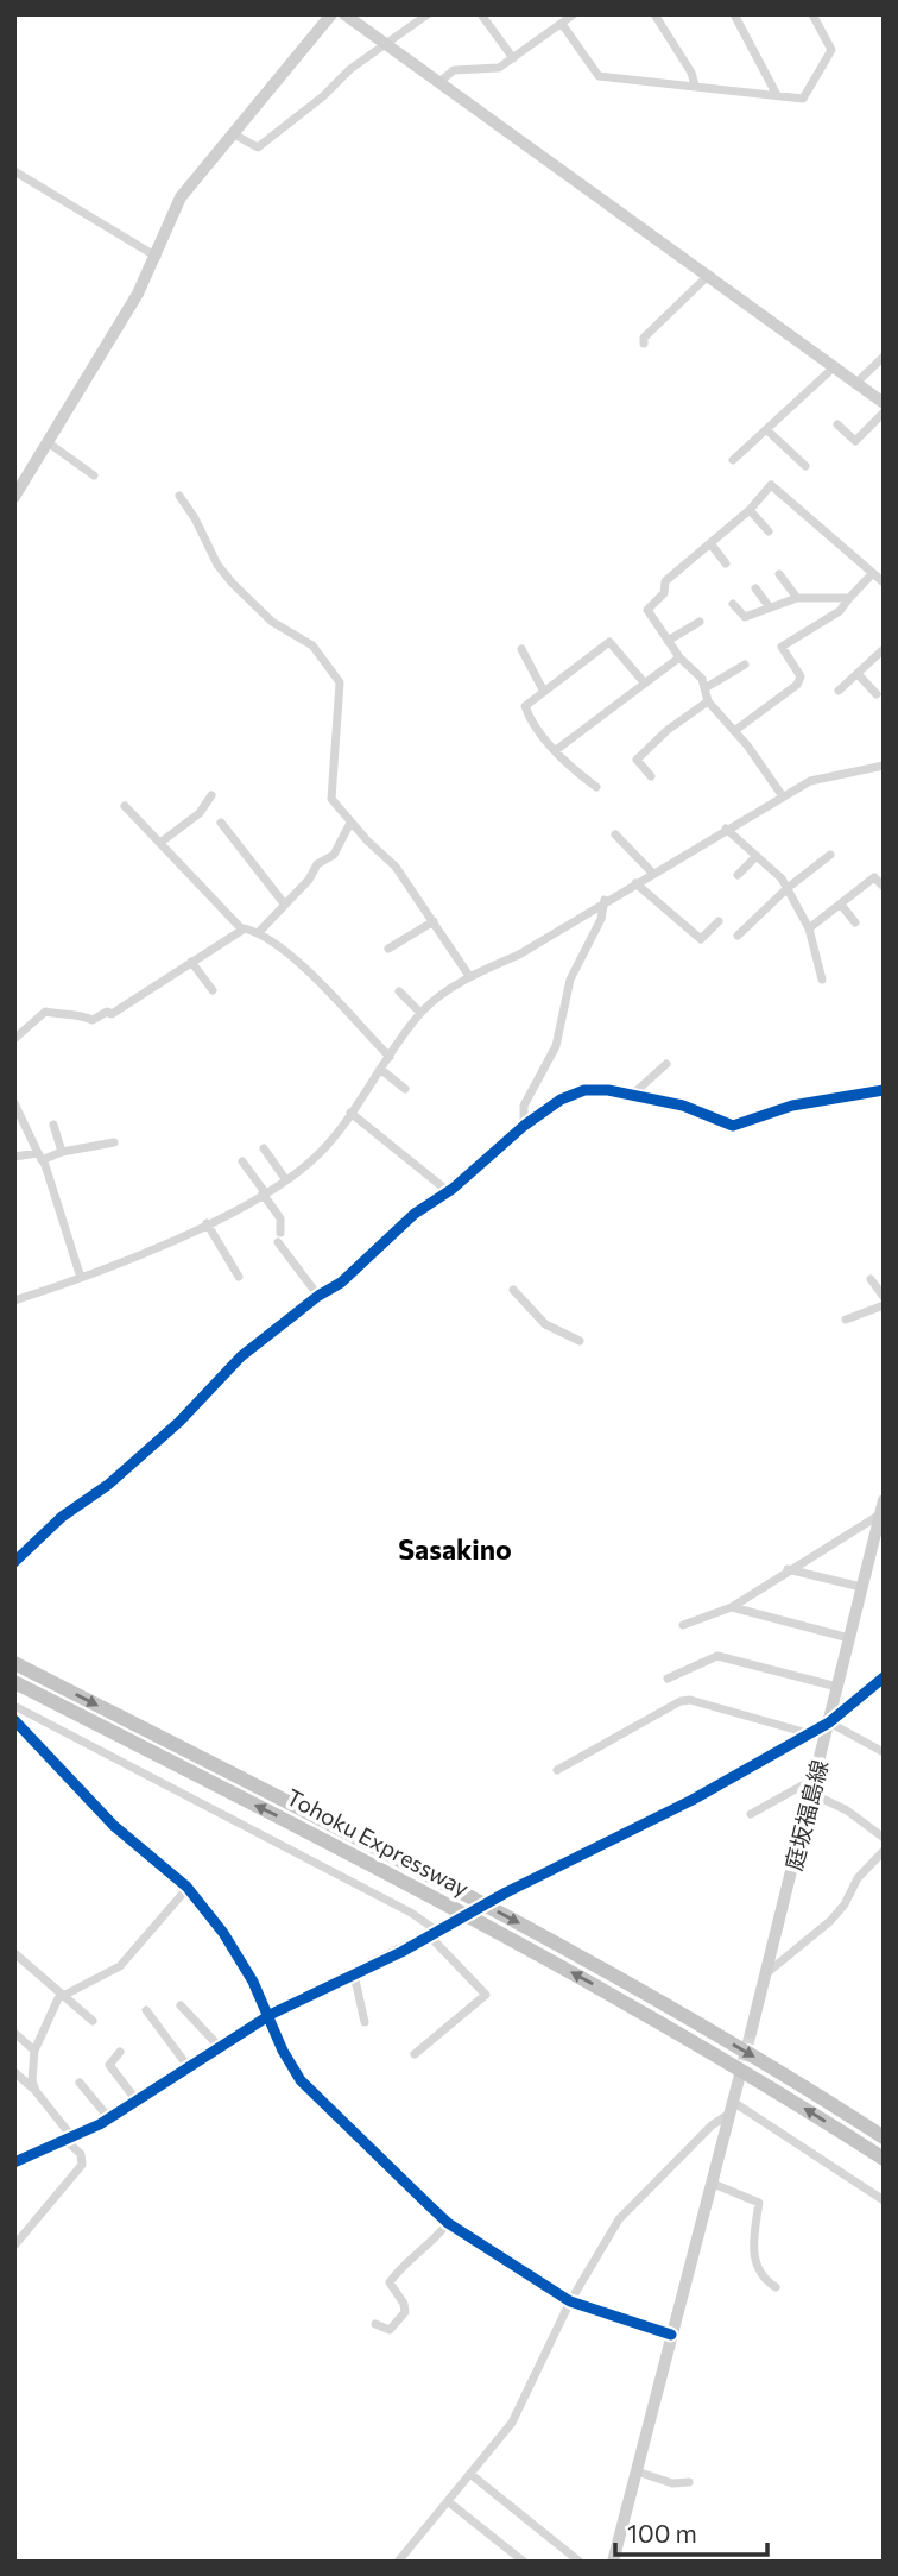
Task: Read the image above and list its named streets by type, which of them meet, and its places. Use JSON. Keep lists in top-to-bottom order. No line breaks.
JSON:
{"streets":{"highway":["Tohoku Expressway"],"street":["庭坂福島線"]},"districts":["Sasakino"],"scale_bar":"100 m"}
